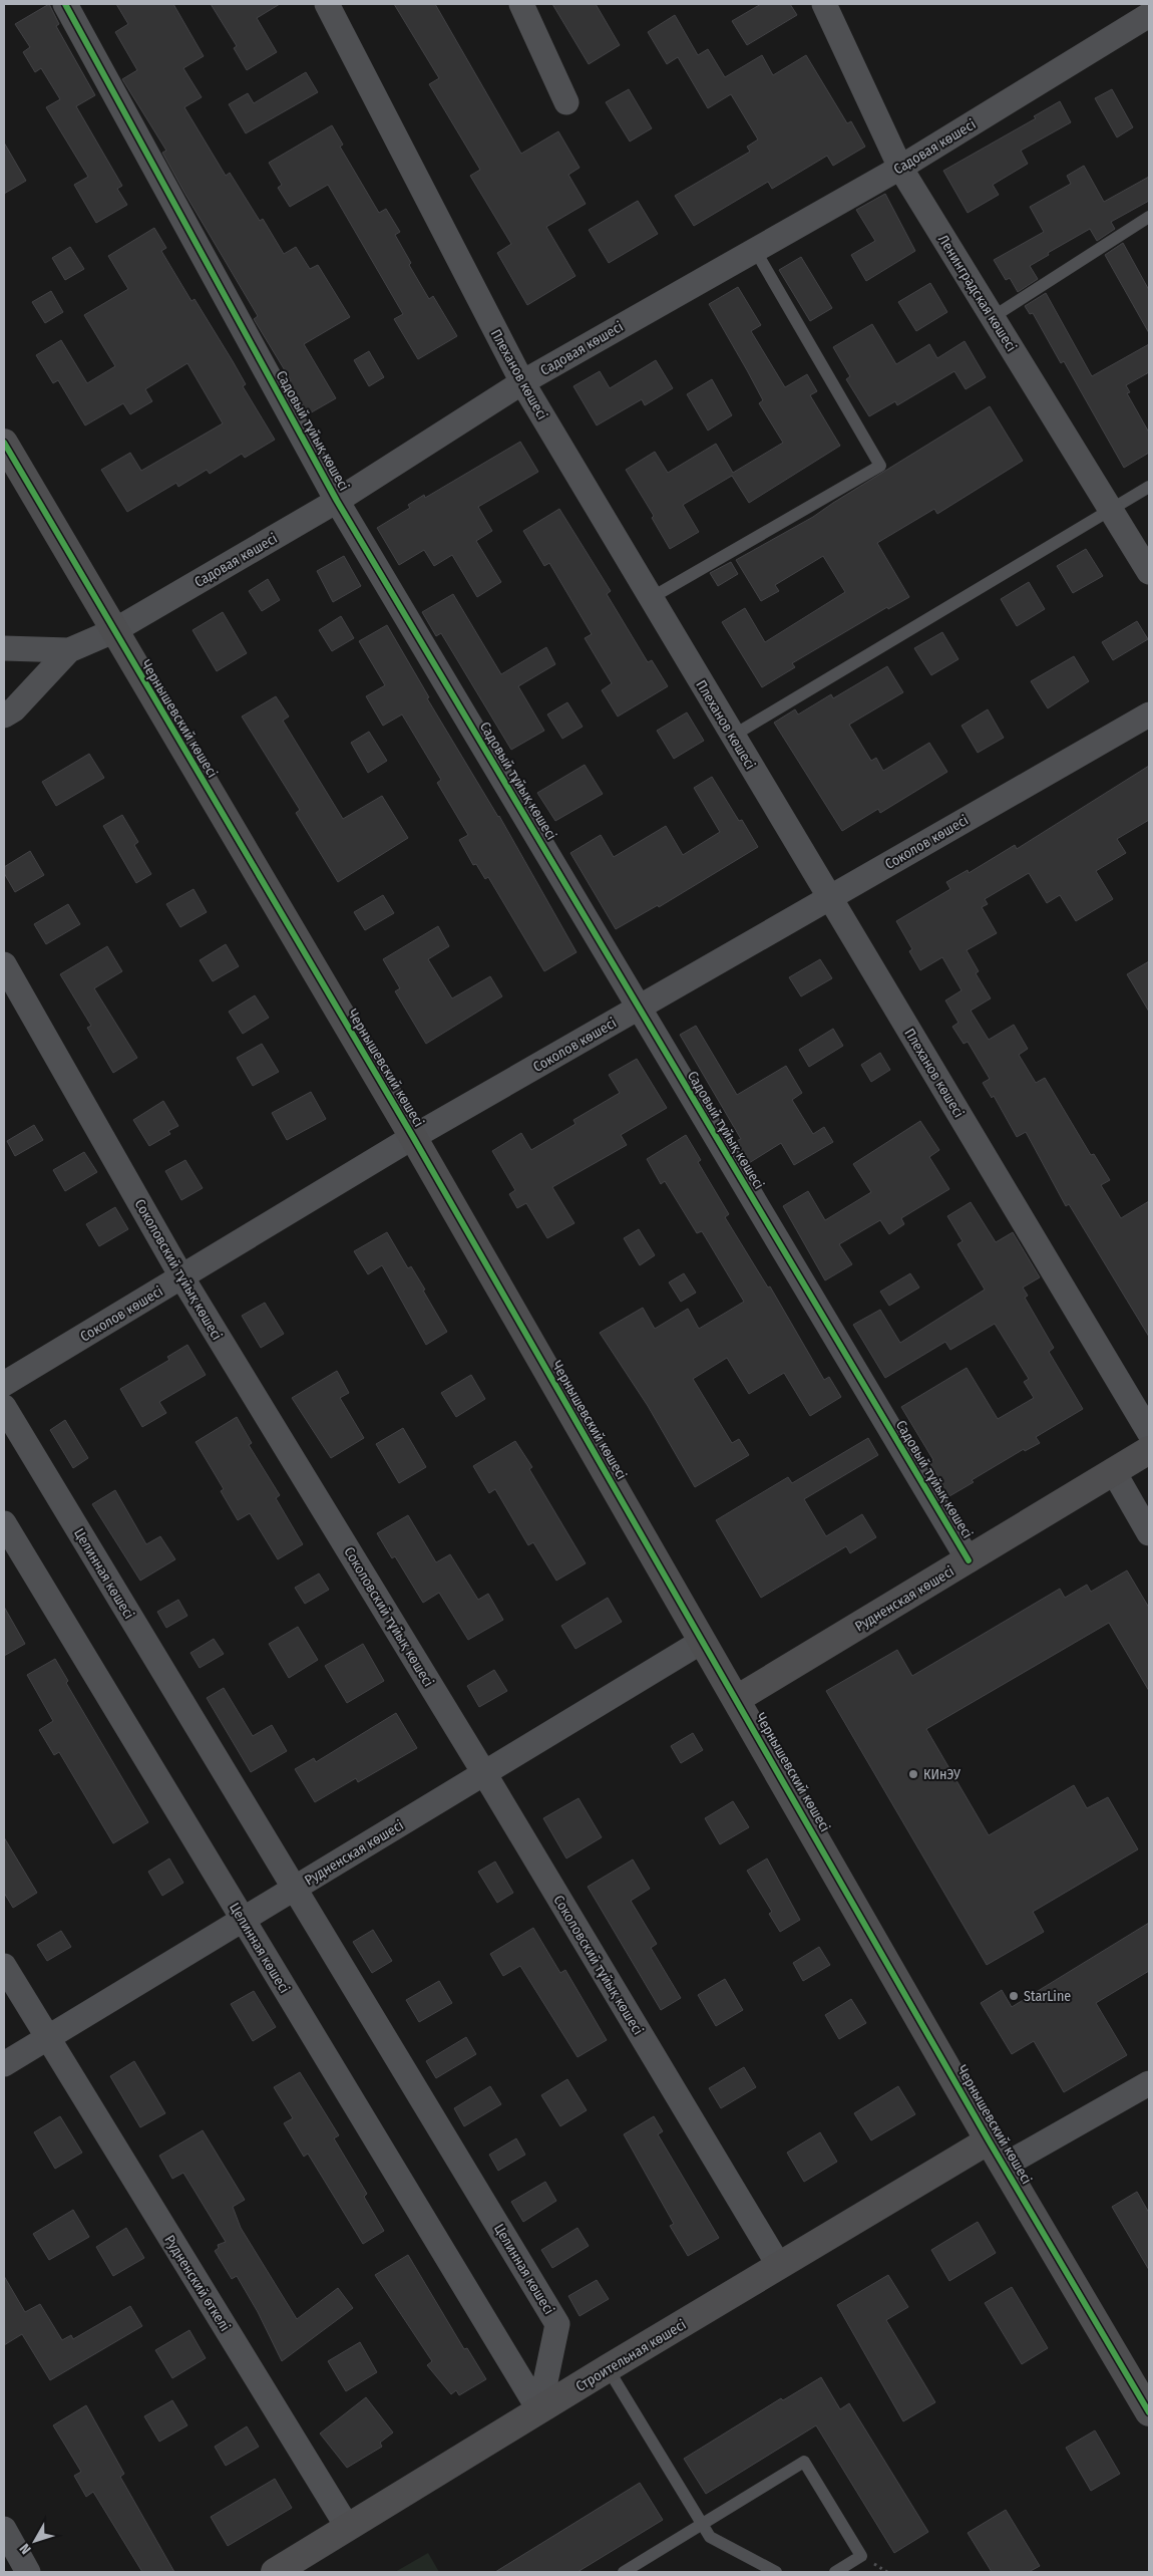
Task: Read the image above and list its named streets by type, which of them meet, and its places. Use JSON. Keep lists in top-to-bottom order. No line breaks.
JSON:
{"streets":{"street":["Садовая көшесі","Ленинградская көшесі","Плеханов көшесі","Садовый тұйық көшесі","Чернышевский көшесі","Соколов көшесі","Соколовский тұйық көшесі","Целинная көшесі","Рудненская көшесі","Рудненский өткелі","Строительная көшесі"]},"crossings":[["Садовая көшесі","Ленинградская көшесі"],["Садовая көшесі","Плеханов көшесі"],["Садовая көшесі","Садовый тұйық көшесі"],["Садовая көшесі","Чернышевский көшесі"],["Плеханов көшесі","Соколов көшесі"],["Садовый тұйық көшесі","Соколов көшесі"],["Садовый тұйық көшесі","Рудненская көшесі"],["Чернышевский көшесі","Соколов көшесі"],["Чернышевский көшесі","Рудненская көшесі"],["Чернышевский көшесі","Строительная көшесі"],["Соколов көшесі","Соколовский тұйық көшесі"],["Соколовский тұйық көшесі","Рудненская көшесі"],["Соколовский тұйық көшесі","Строительная көшесі"],["Целинная көшесі","Рудненская көшесі"],["Целинная көшесі","Строительная көшесі"],["Рудненская көшесі","Рудненский өткелі"],["Рудненский өткелі","Строительная көшесі"]],"places":["КИнЭУ","StarLine"],"north":"bottom left"}
